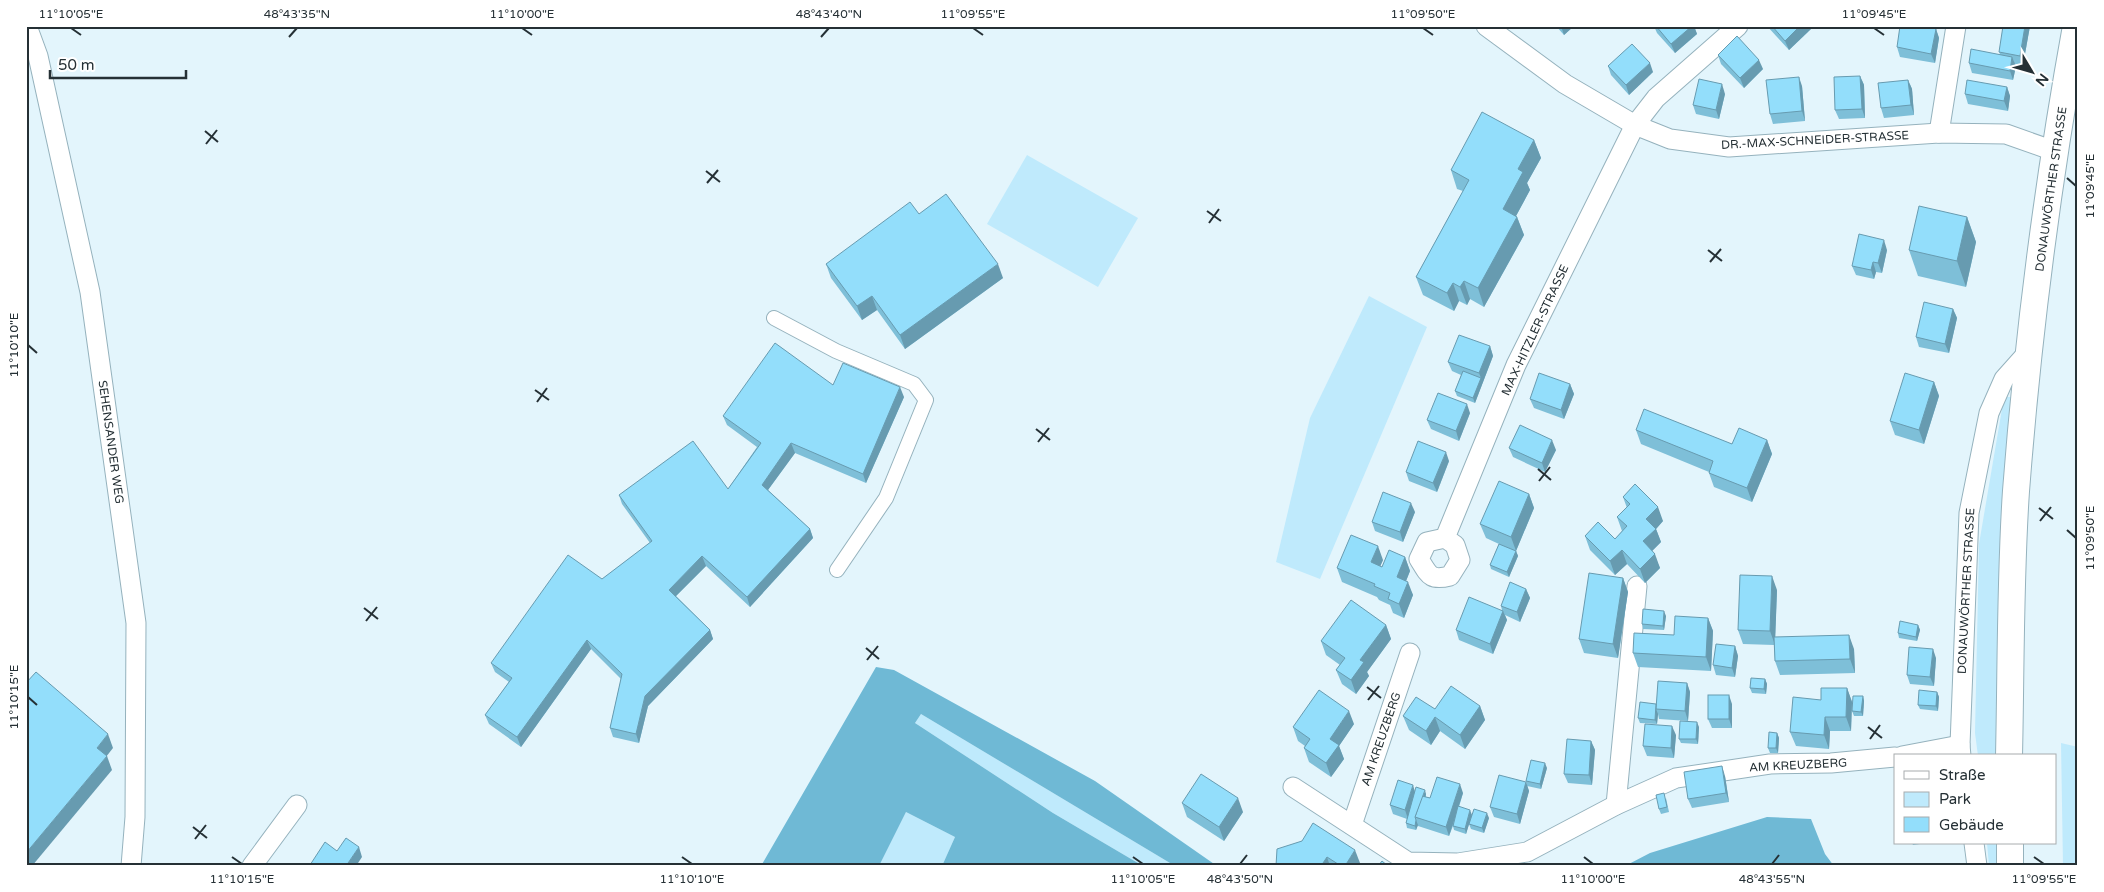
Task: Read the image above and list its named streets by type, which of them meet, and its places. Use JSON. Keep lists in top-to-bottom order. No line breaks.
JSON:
{"streets":{"main road":["DONAUWÖRTHER STRASSE"],"street":["DR.-MAX-SCHNEIDER-STRASSE","MAX-HITZLER-STRASSE","SEHENSANDER WEG","AM KREUZBERG"]},"crossings":[["DR.-MAX-SCHNEIDER-STRASSE","DONAUWÖRTHER STRASSE"],["DR.-MAX-SCHNEIDER-STRASSE","MAX-HITZLER-STRASSE"]],"legend":["Straße","Park","Gebäude"],"scale_bar":"50 m","north":"bottom right","coordinates":["11°10'05\"E","48°43'35\"N","11°10'00\"E","48°43'40\"N","11°09'55\"E","11°09'50\"E","11°09'45\"E","11°10'10\"E","11°10'15\"E","48°43'50\"N","48°43'55\"N"]}
